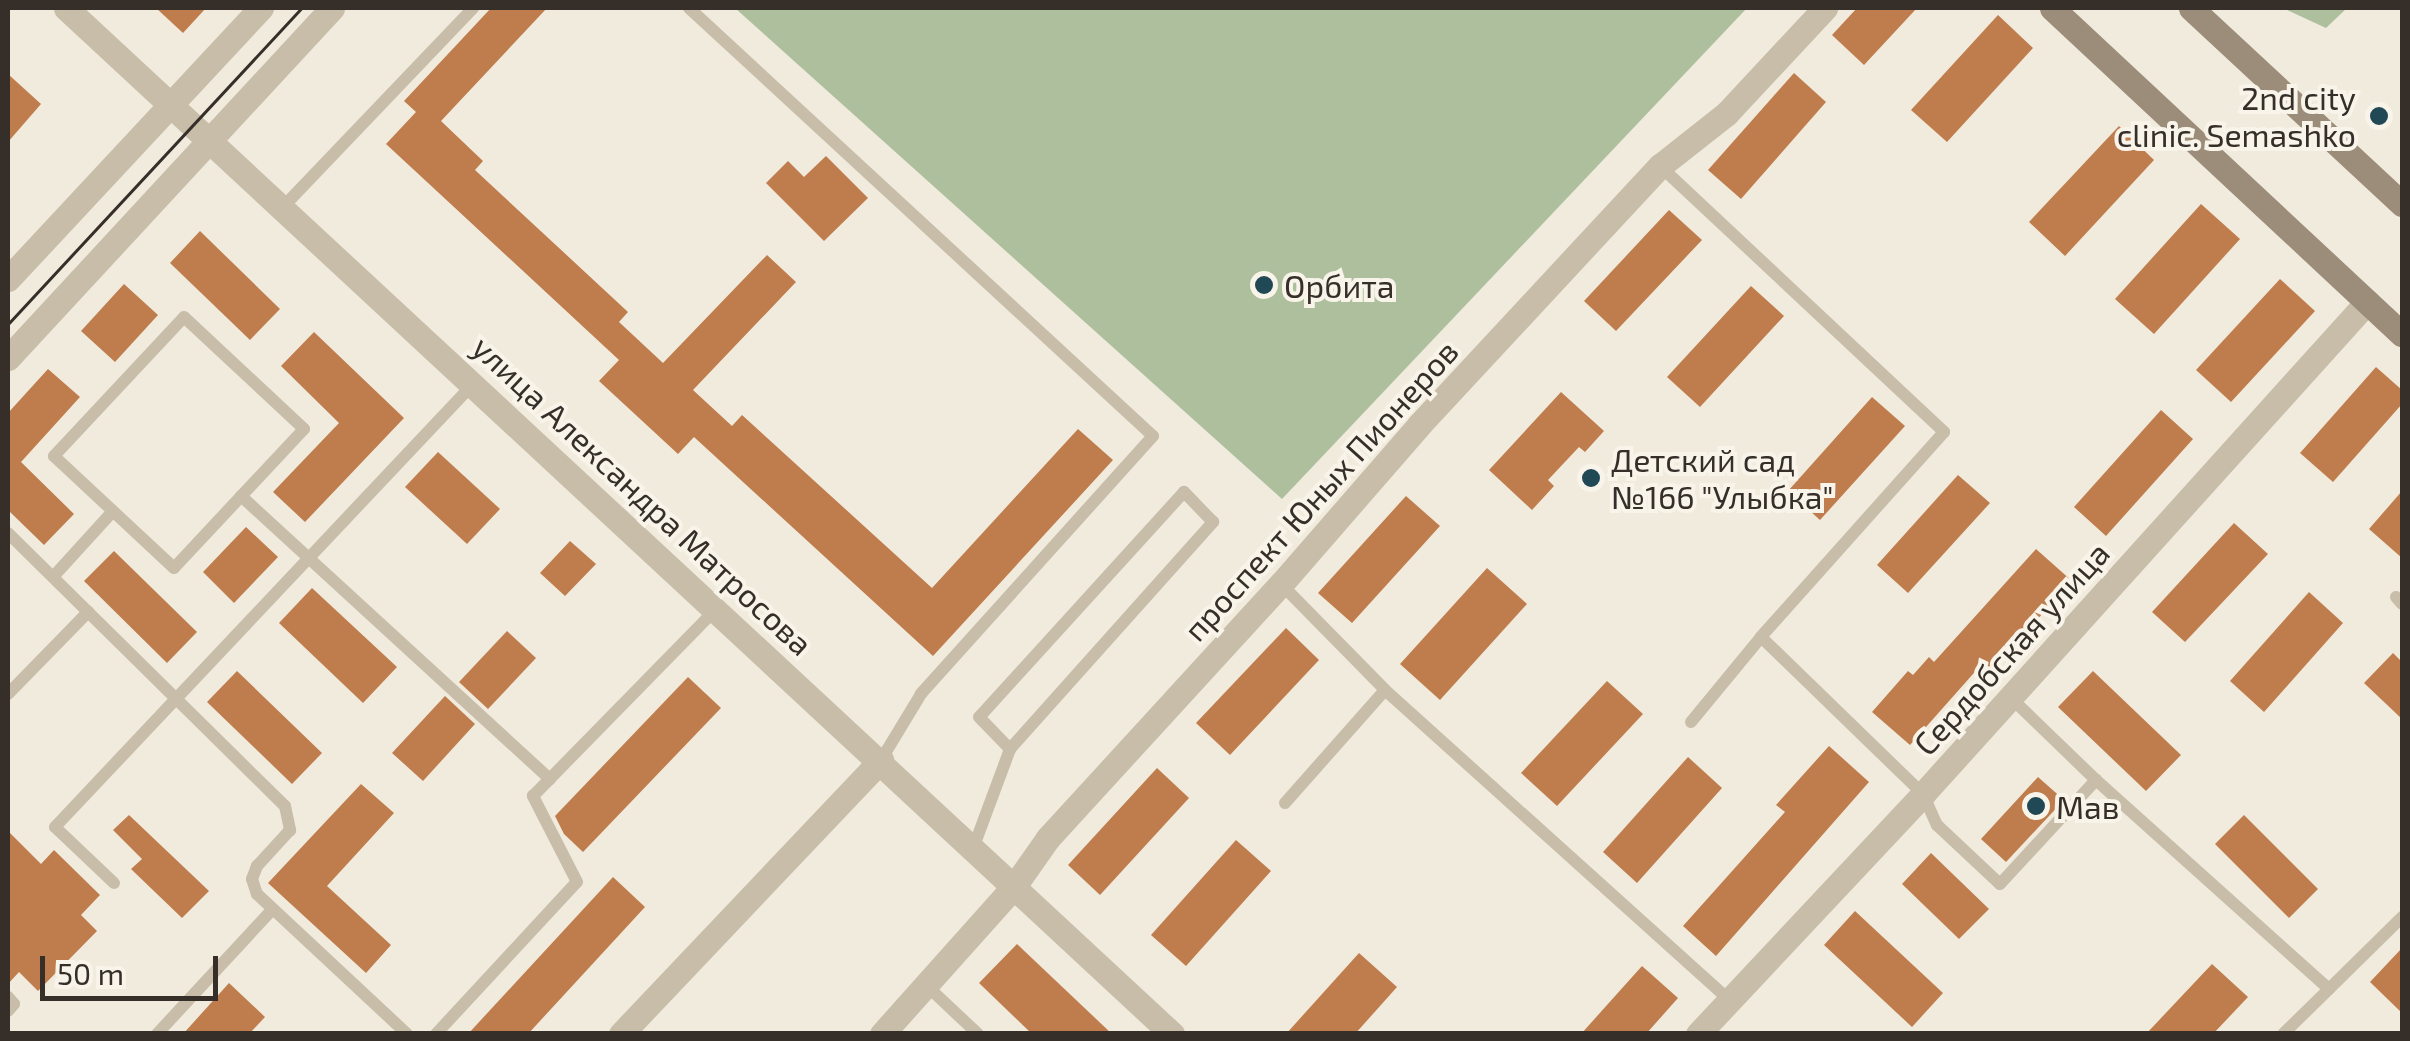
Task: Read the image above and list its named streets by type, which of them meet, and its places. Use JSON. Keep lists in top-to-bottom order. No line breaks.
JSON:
{"streets":{"street":["проспект Юных Пионеров","улица Александра Матросова","Сердобская улица"]},"crossings":[["проспект Юных Пионеров","улица Александра Матросова"]],"places":["2nd city clinic. Semashko","Орбита","Детский сад №166 \"Улыбка\"","Мав"],"scale_bar":"50 m"}
